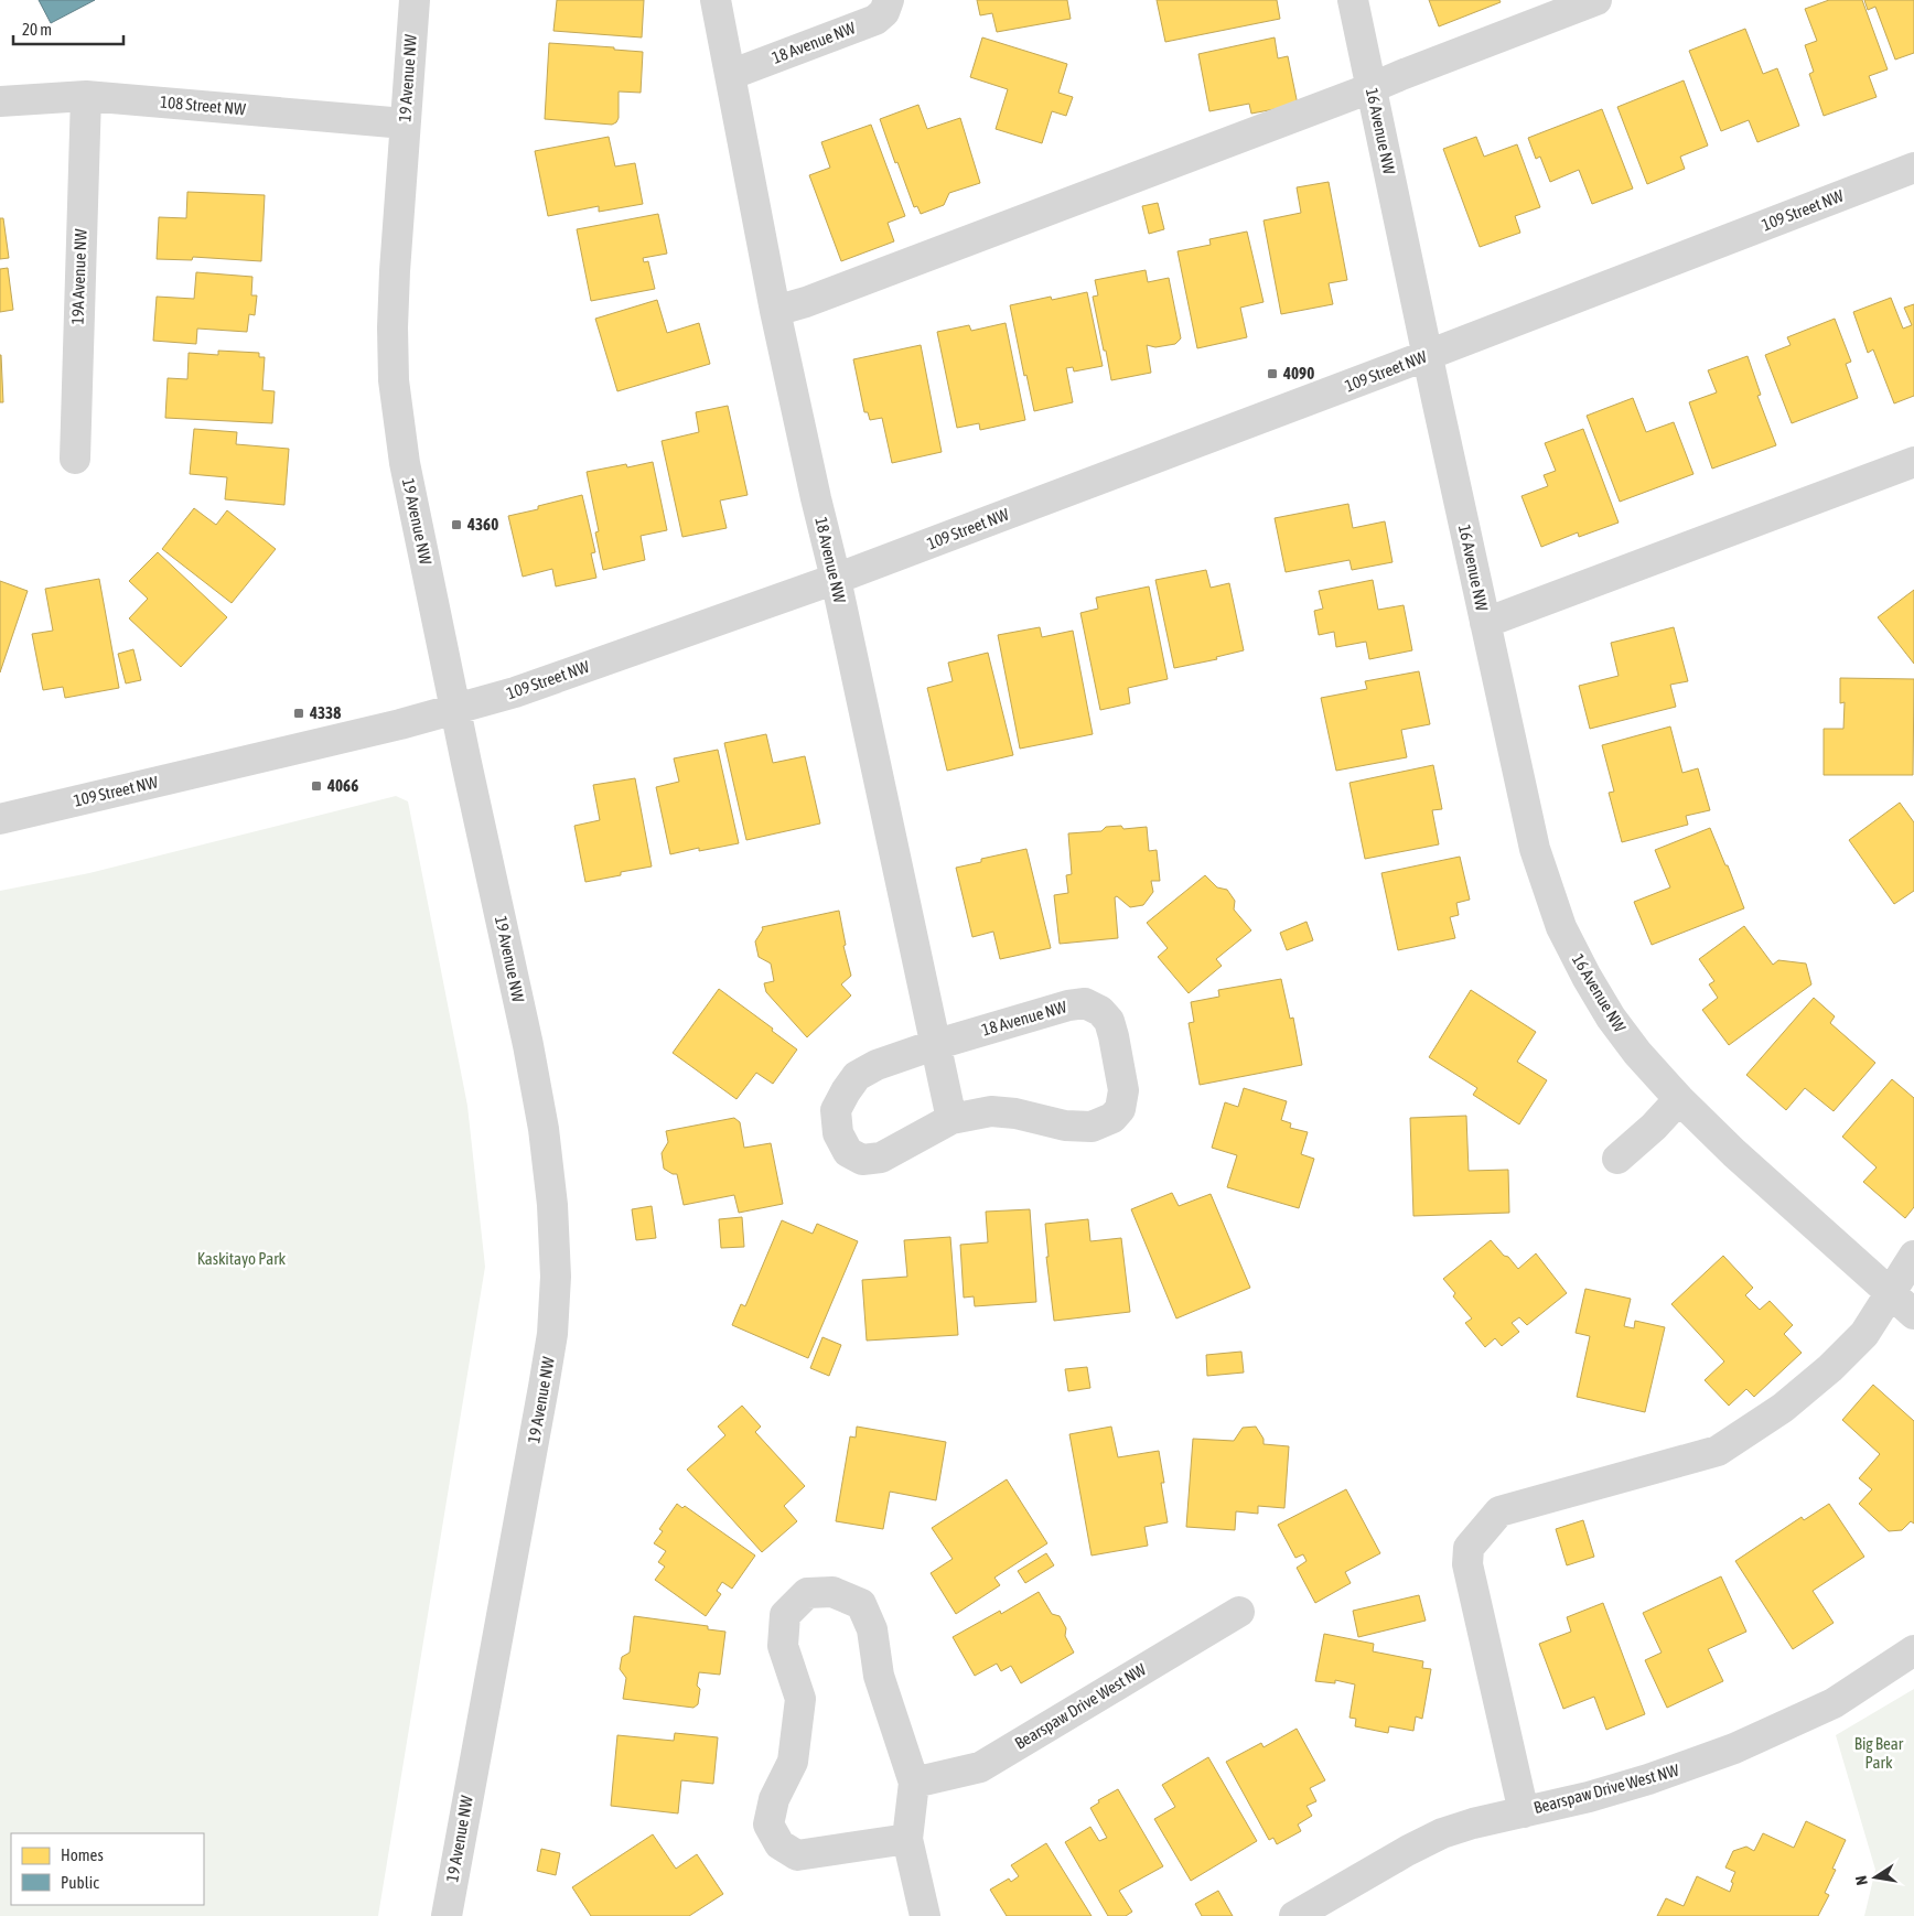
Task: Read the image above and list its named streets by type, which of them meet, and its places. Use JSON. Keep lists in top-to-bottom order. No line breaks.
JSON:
{"streets":{"street":["18 Avenue NW","19 Avenue NW","108 Street NW","16 Avenue NW","109 Street NW","19A Avenue NW","Bearspaw Drive West NW"]},"crossings":[["18 Avenue NW","109 Street NW"],["19 Avenue NW","108 Street NW"],["19 Avenue NW","109 Street NW"],["108 Street NW","19A Avenue NW"],["16 Avenue NW","109 Street NW"]],"parks":["Kaskitayo Park","Big Bear Park"],"places":{"transit":["4090","4360","4338","4066"]},"legend":["Homes","Public"],"scale_bar":"20 m","north":"left"}
